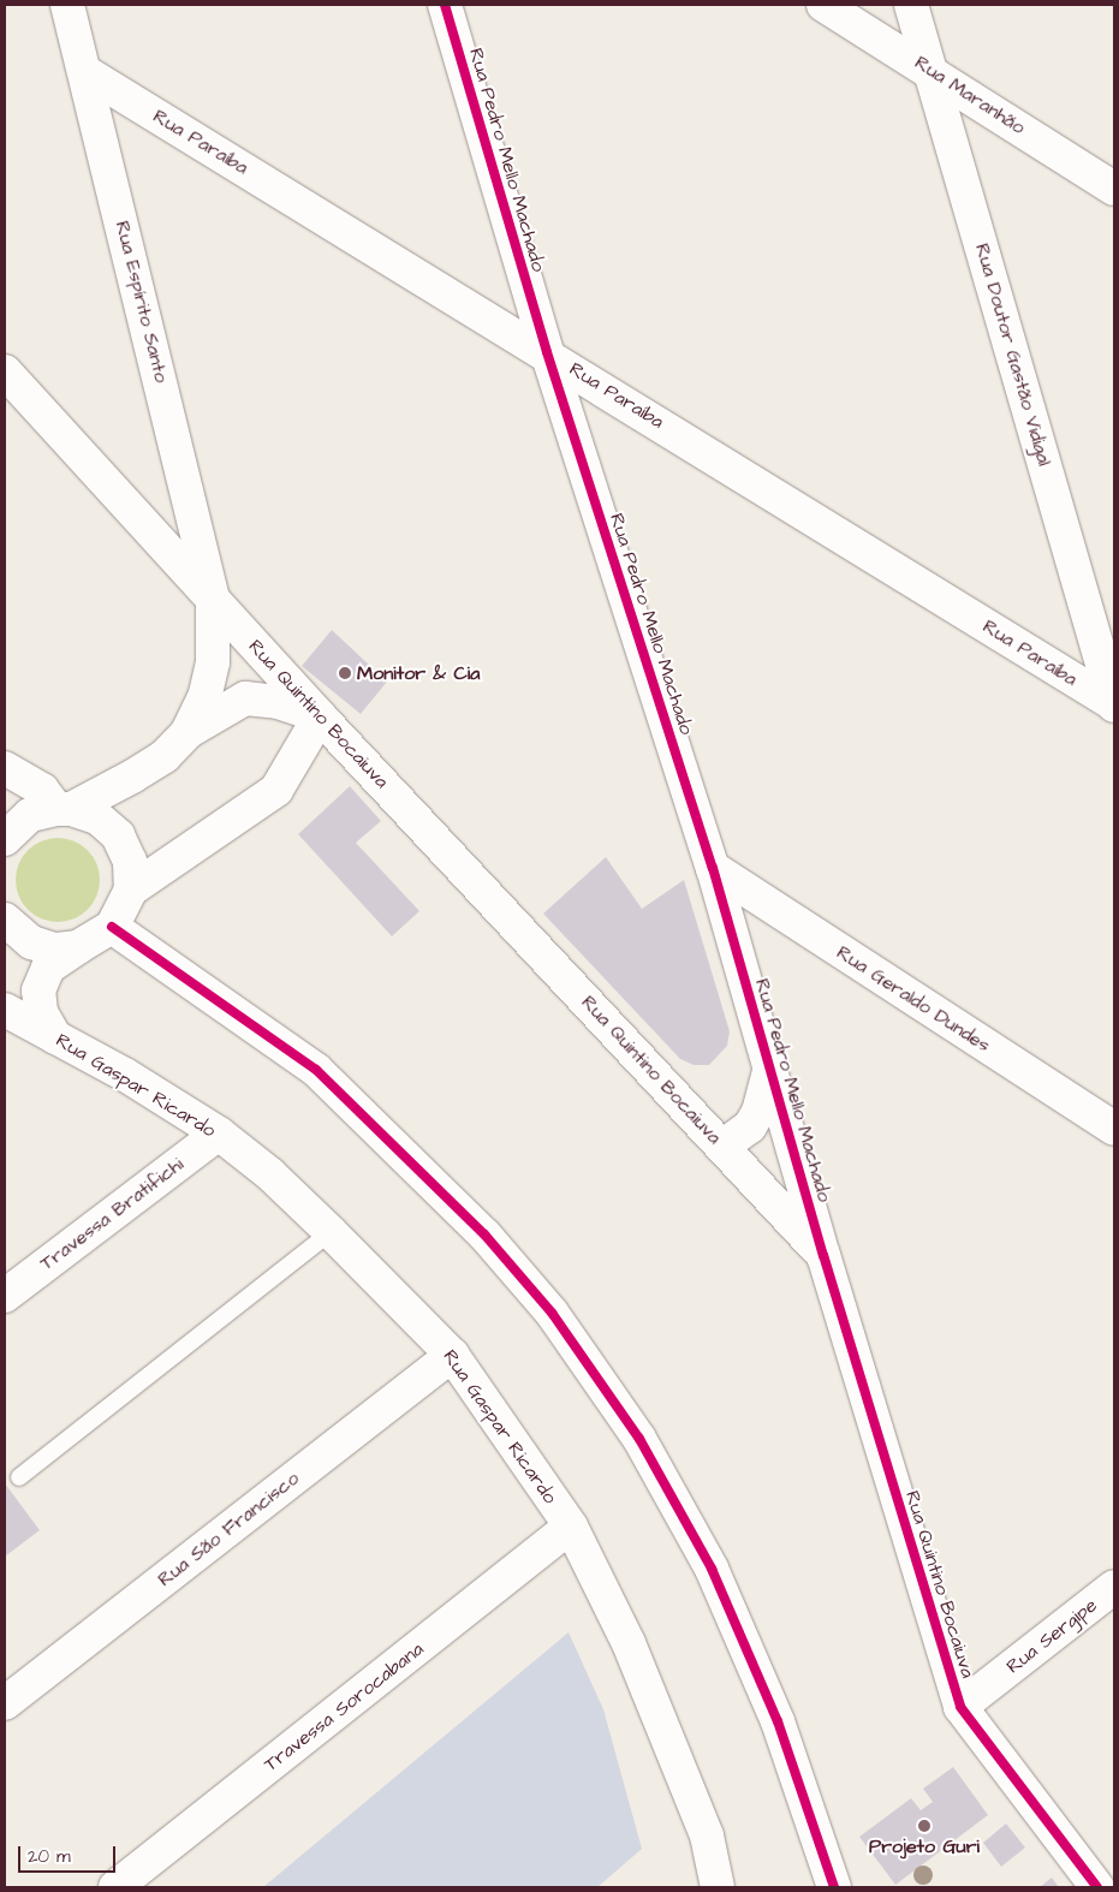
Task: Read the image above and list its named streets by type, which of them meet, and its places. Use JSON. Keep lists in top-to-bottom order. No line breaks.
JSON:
{"streets":{"street":["Rua Maranhão","Rua Paraíba","Rua Pedro Mello Machado","Rua Espírito Santo","Rua Doutor Gastão Vidigal","Rua Quintino Bocaiuva","Rua Geraldo Dundes","Rua Gaspar Ricardo","Travessa Bratifichi","Rua São Francisco","Rua Sergipe","Travessa Sorocabana"]},"crossings":[["Rua Maranhão","Rua Doutor Gastão Vidigal"],["Rua Paraíba","Rua Pedro Mello Machado"],["Rua Paraíba","Rua Espírito Santo"],["Rua Paraíba","Rua Doutor Gastão Vidigal"],["Rua Pedro Mello Machado","Rua Quintino Bocaiuva"],["Rua Pedro Mello Machado","Rua Geraldo Dundes"],["Rua Espírito Santo","Rua Quintino Bocaiuva"],["Rua Quintino Bocaiuva","Rua Sergipe"],["Rua Gaspar Ricardo","Travessa Bratifichi"],["Rua Gaspar Ricardo","Rua São Francisco"],["Rua Gaspar Ricardo","Travessa Sorocabana"]],"places":["Monitor & Cia","Projeto Guri"],"scale_bar":"20 m"}
